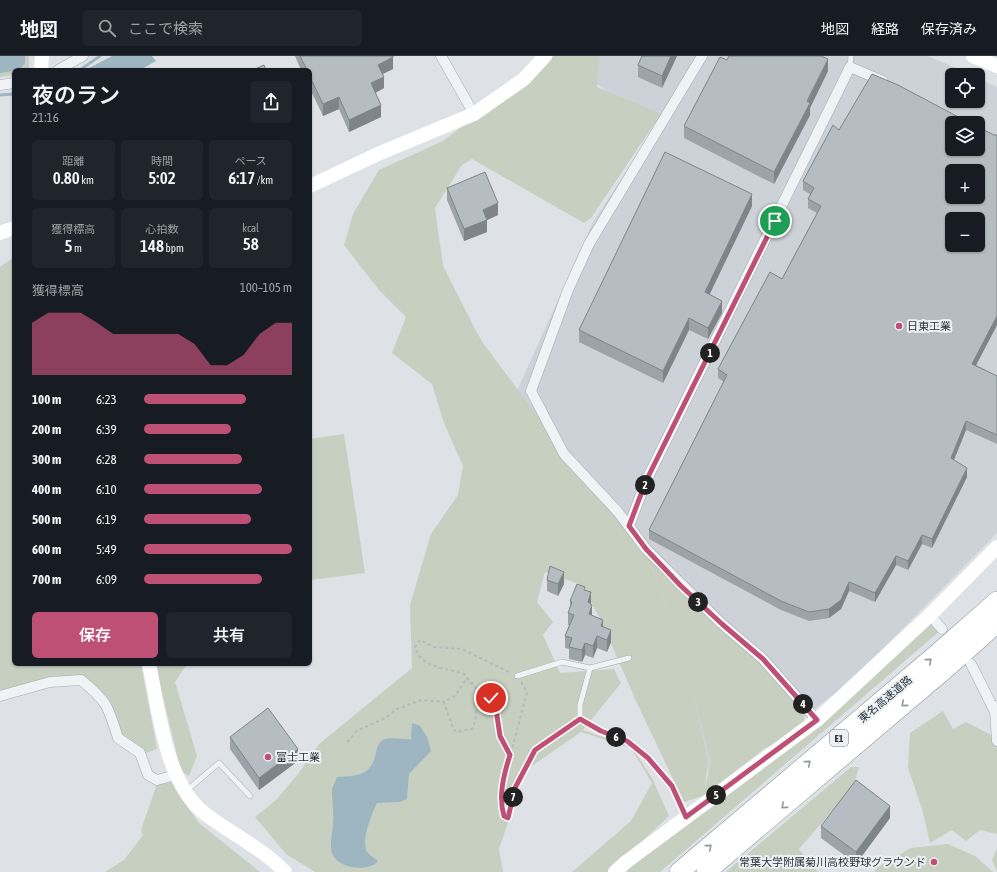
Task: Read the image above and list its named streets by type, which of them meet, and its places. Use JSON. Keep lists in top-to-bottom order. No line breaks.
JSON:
{"streets":{"highway":["東名高速道路","E1"]},"places":["日東工業","富士工業","常葉大学附属菊川高校野球グラウンド"],"page":{"header":"地図","search":"ここで検索","nav":["地図","経路","保存済み"],"map_buttons":["+","−"],"heading":["夜のラン","21:16"],"stats":[["距離","0.80 km"],["時間","5:02"],["ペース","6:17 /km"],["獲得標高","5 m"],["心拍数","148 bpm"],["kcal","58"]],"chart":["獲得標高","100–105 m"],"pins":["1","2","3","4","6","5","7"],"list":[{"name":"100 m","note":"6:23"},{"name":"200 m","note":"6:39"},{"name":"300 m","note":"6:28"},{"name":"400 m","note":"6:10"},{"name":"500 m","note":"6:19"},{"name":"600 m","note":"5:49"},{"name":"700 m","note":"6:09"}],"buttons":["保存","共有"]}}
